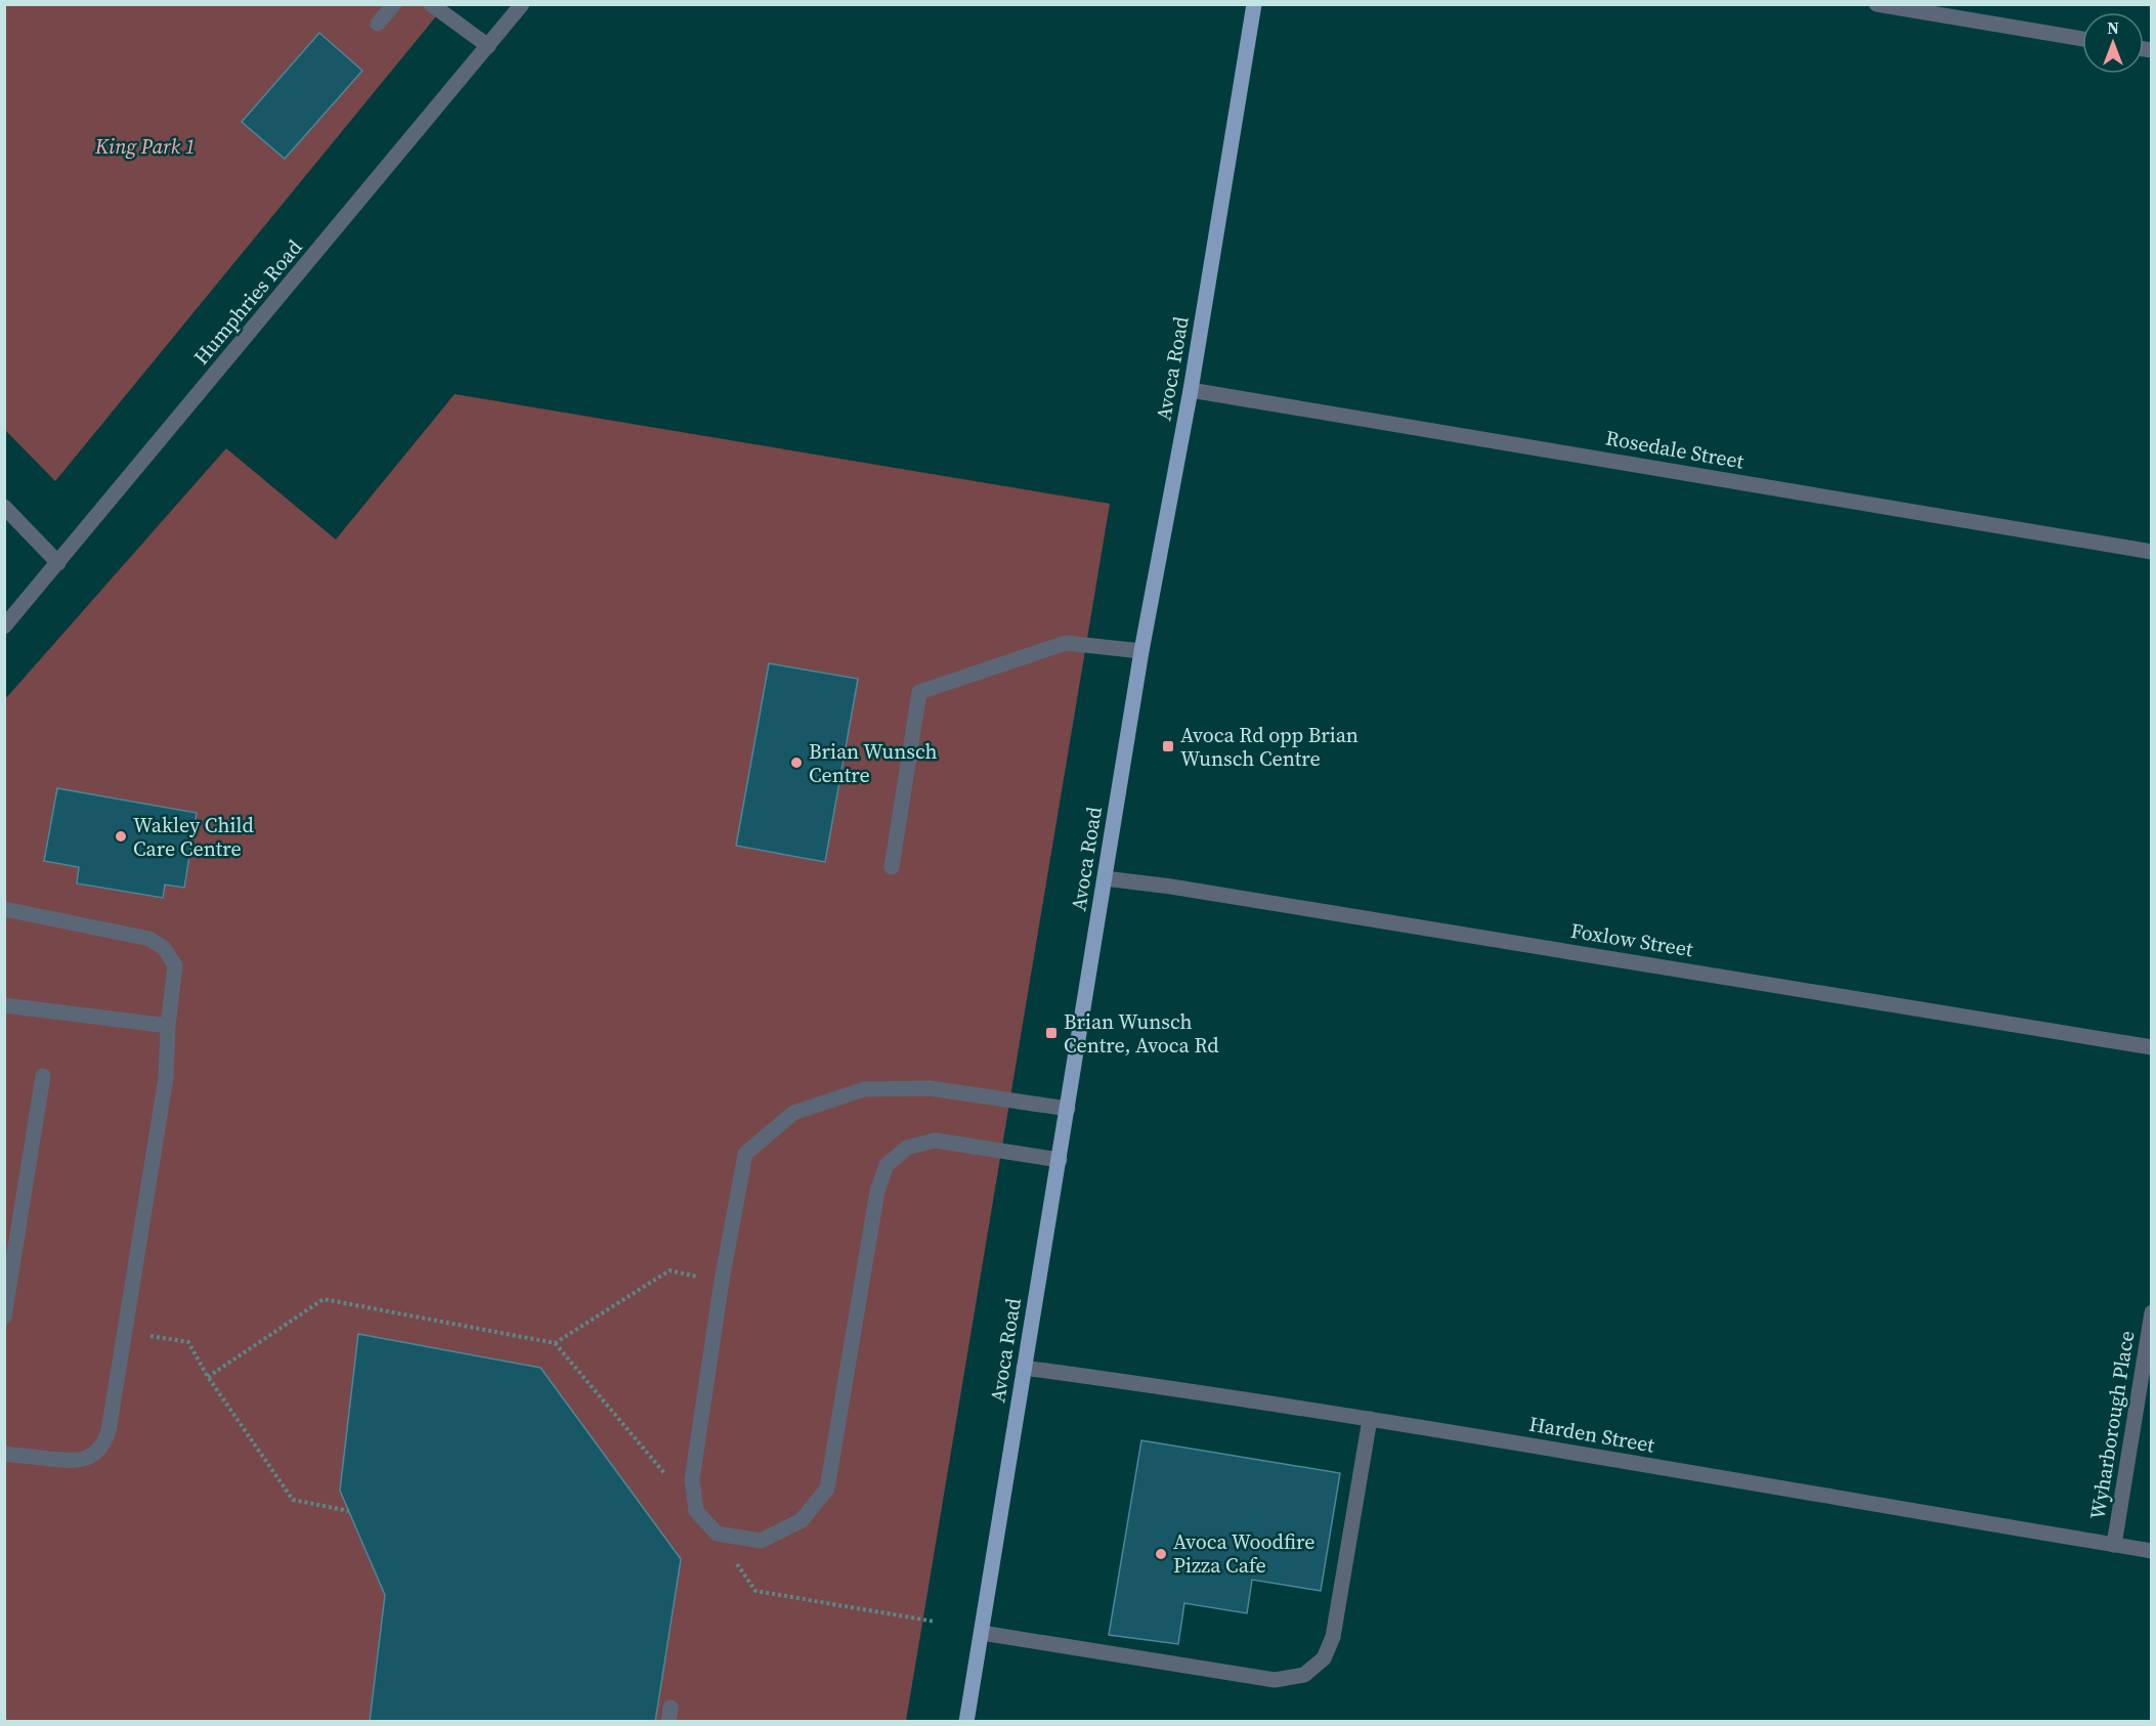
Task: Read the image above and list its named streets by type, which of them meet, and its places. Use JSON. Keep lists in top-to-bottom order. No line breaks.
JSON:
{"streets":{"main road":["Avoca Road"],"street":["Humphries Road","Rosedale Street","Foxlow Street","Wyharborough Place","Harden Street"]},"crossings":[["Avoca Road","Rosedale Street"],["Avoca Road","Foxlow Street"],["Avoca Road","Harden Street"],["Wyharborough Place","Harden Street"]],"parks":["King Park 1"],"places":{"transit":["Avoca Rd opp Brian Wunsch Centre","Brian Wunsch Centre, Avoca Rd"],"other":["Brian Wunsch Centre","Wakley Child Care Centre","Avoca Woodfire Pizza Cafe"]},"north":"top"}
